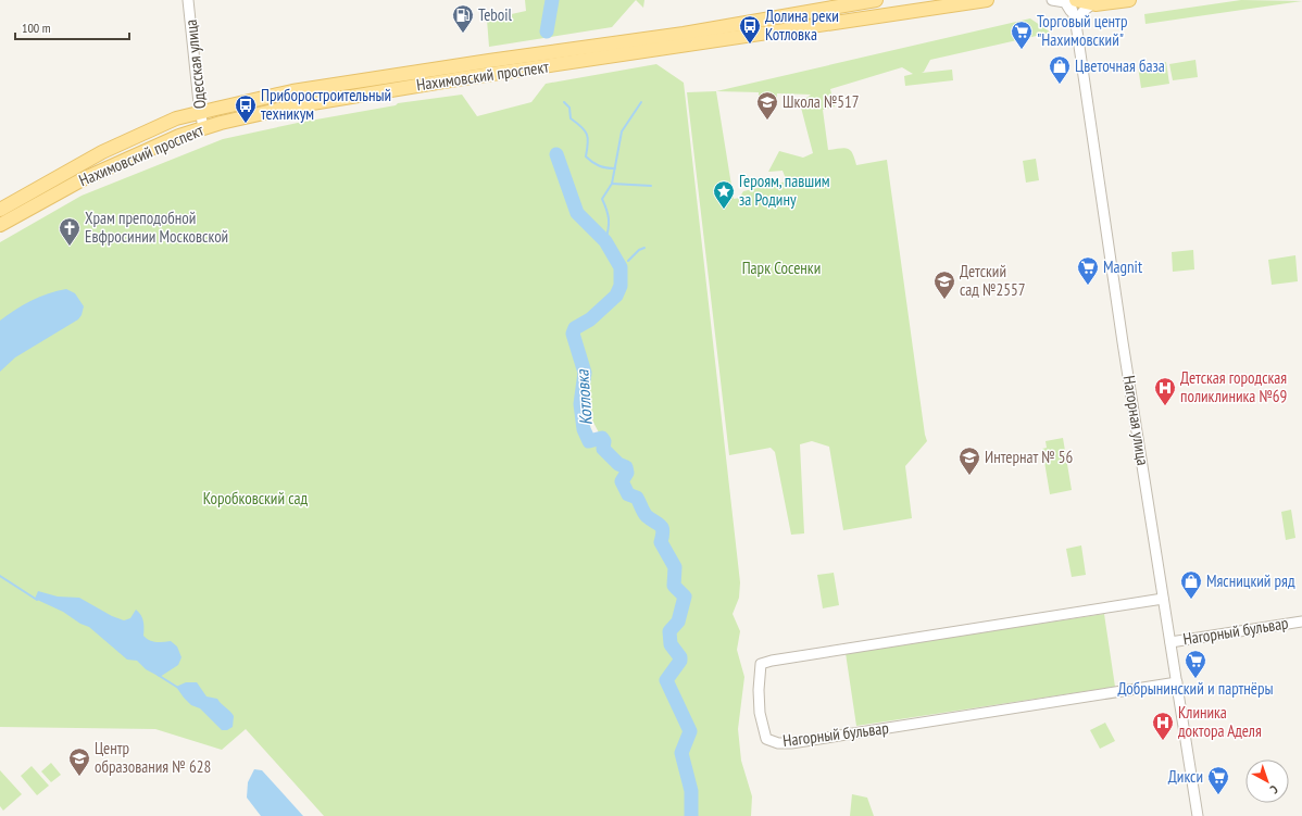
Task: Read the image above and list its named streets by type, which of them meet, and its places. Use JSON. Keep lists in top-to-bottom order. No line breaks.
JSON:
{"streets":{"main road":["Нахимовский проспект"],"street":["Одесская улица","Нагорная улица","Нагорный бульвар"]},"crossings":[["Одесская улица","Нахимовский проспект"],["Нагорная улица","Нагорный бульвар"]],"water":["Котловка"],"parks":["Парк Сосенки","Коробковский сад"],"places":{"fuel station":["Teboil"],"bus stop":["Долина реки Котловка","Приборостроительный техникум"],"supermarket":["Торговый центр \"Нахимовский\"","Magnit","Добрынинский и партнёры","Дикси"],"shop":["Цветочная база","Мясницкий ряд"],"school or university":["Школа №517","Детский сад №2557","Интернат № 56","Центр образования № 628"],"place":["Героям, павшим за Родину"],"church":["Храм преподобной Евфросинии Московской"],"hospital":["Детская городская поликлиника №69","Клиника доктора Аделя"]},"scale_bar":"100 m","north":"bottom right"}
